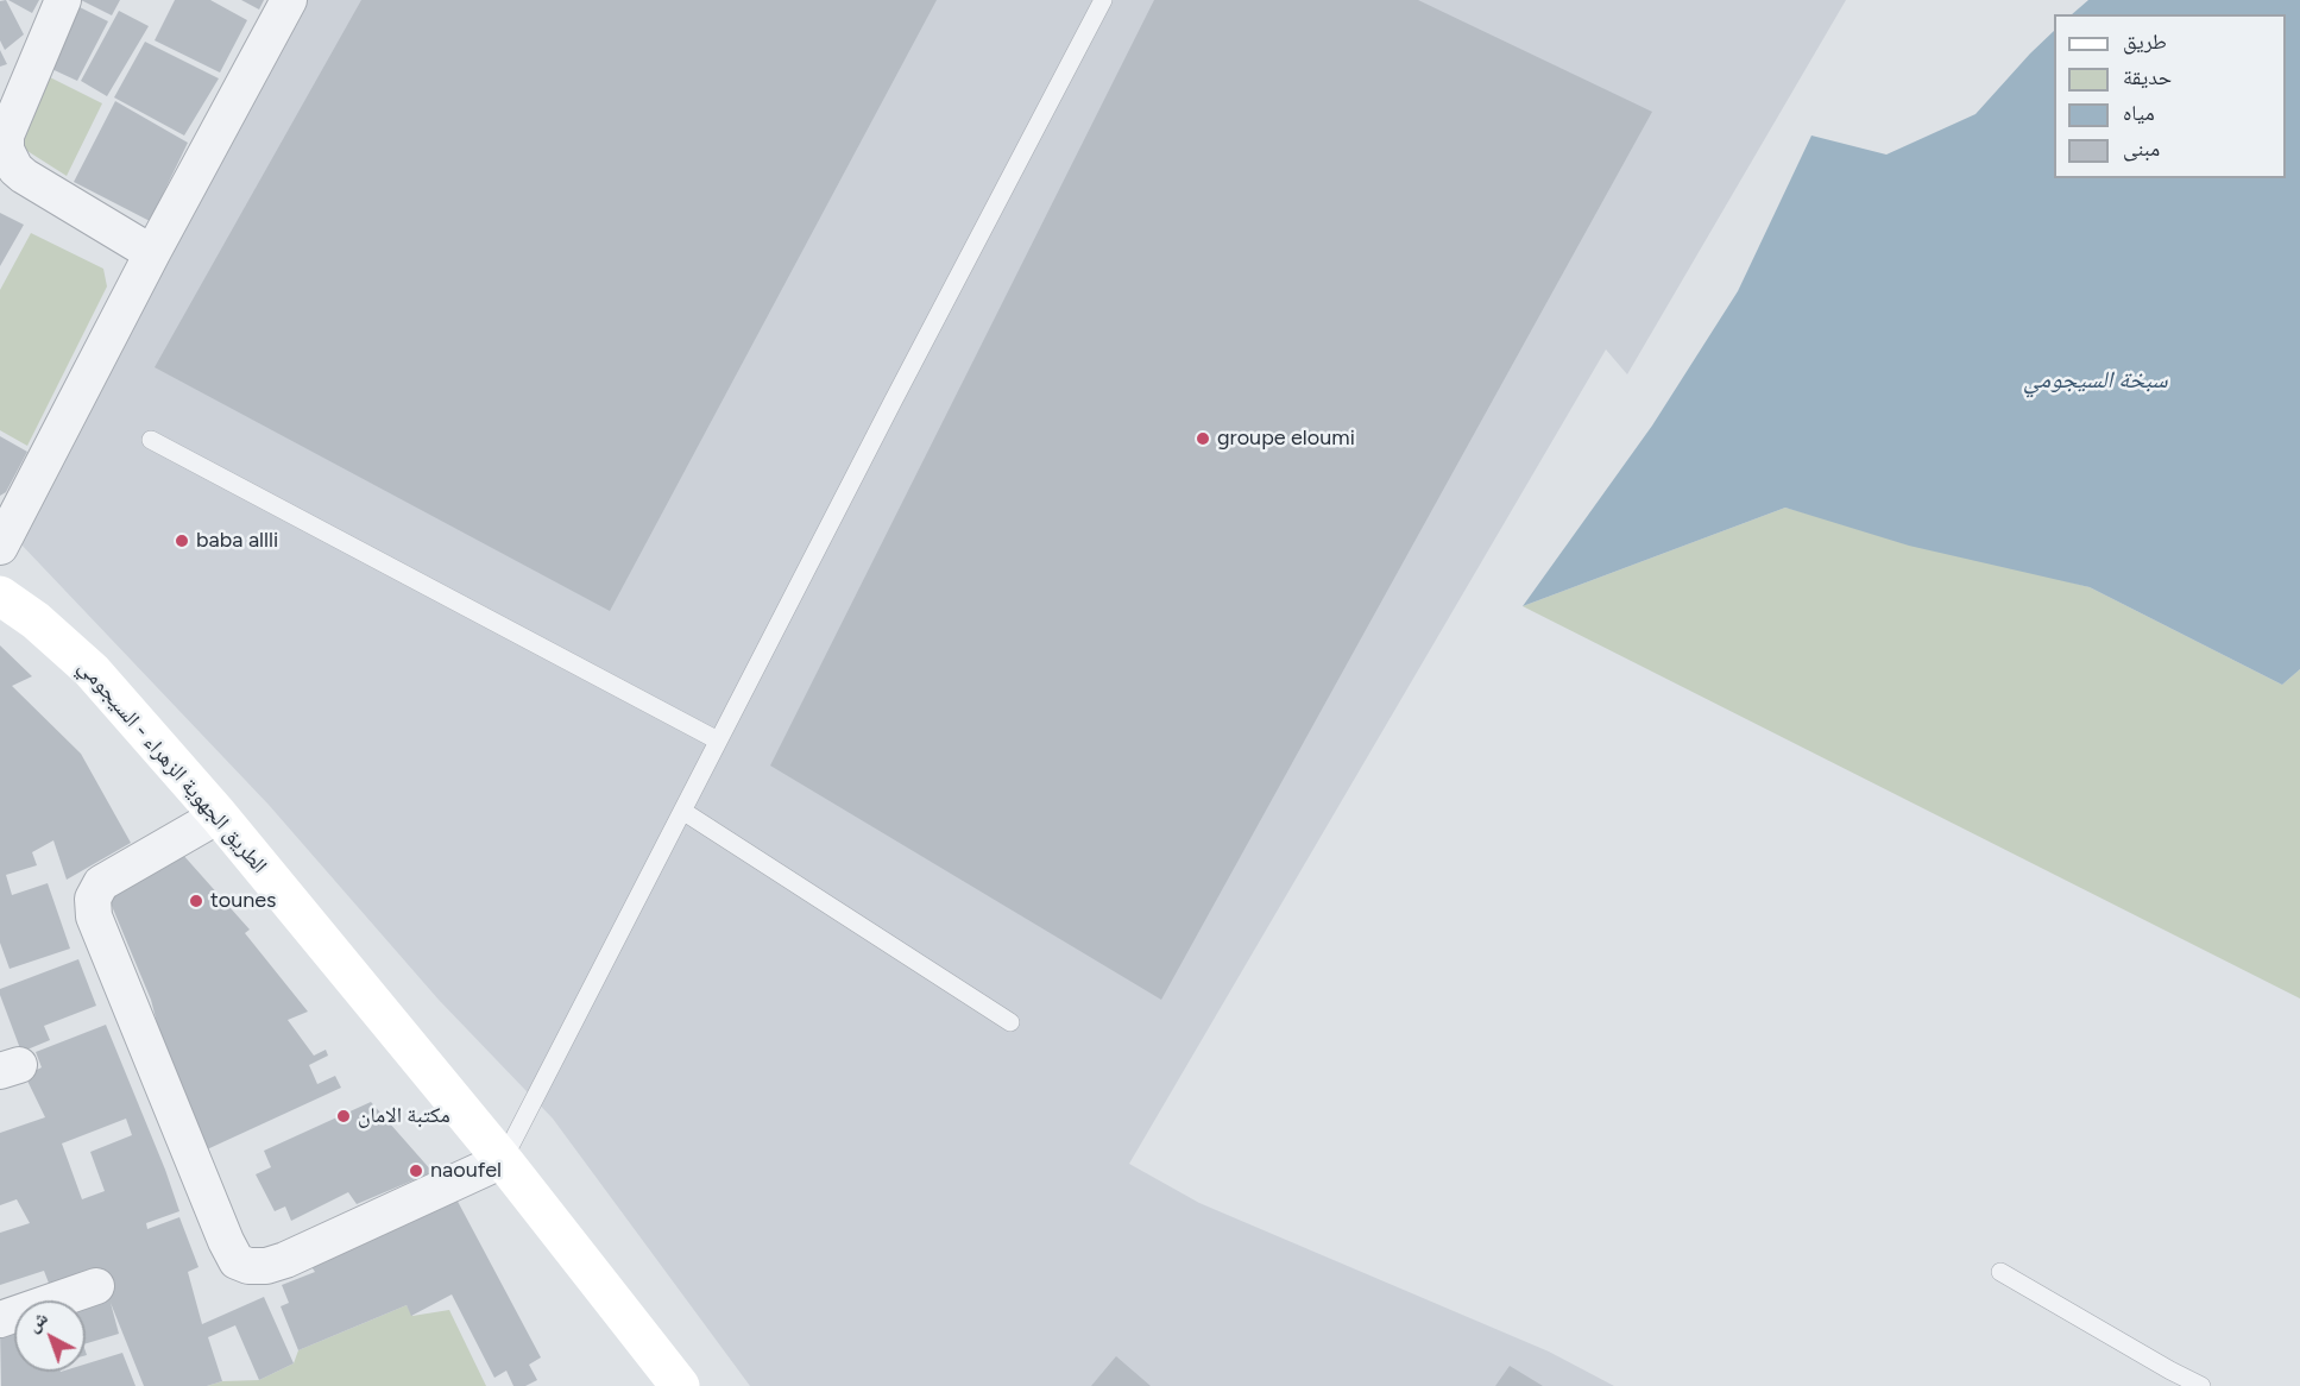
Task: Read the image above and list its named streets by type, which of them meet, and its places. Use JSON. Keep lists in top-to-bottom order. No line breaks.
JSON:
{"streets":{"main road":["الطريق الجهوية الزهراء - السيجومي"]},"water":["سبخة السيجومي"],"places":["groupe eloumi","baba allli","tounes","مكتبة الامان","naoufel"],"legend":["طريق","حديقة","مياه","مبنى"],"north":"top left"}
